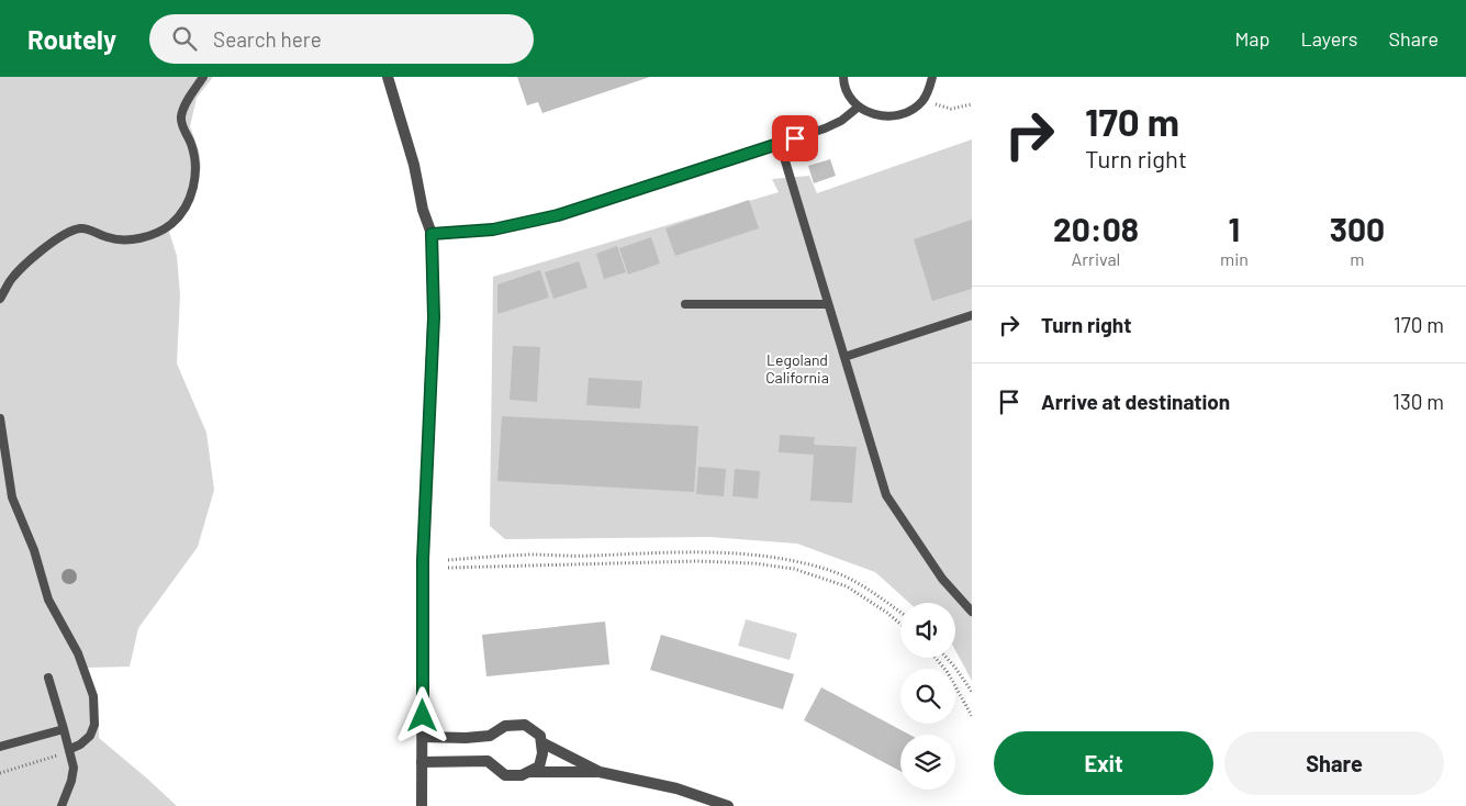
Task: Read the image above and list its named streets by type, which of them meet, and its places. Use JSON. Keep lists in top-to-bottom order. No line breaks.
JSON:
{"parks":["Legoland California"],"page":{"header":"Routely","search":"Search here","nav":["Map","Layers","Share"],"turn":["170 m","Turn right"],"eta":["20:08","Arrival","1","min","300","m"],"list":[{"name":"Turn right","value":"170 m"},{"name":"Arrive at destination","value":"130 m"}],"buttons":["Exit","Share"]}}
